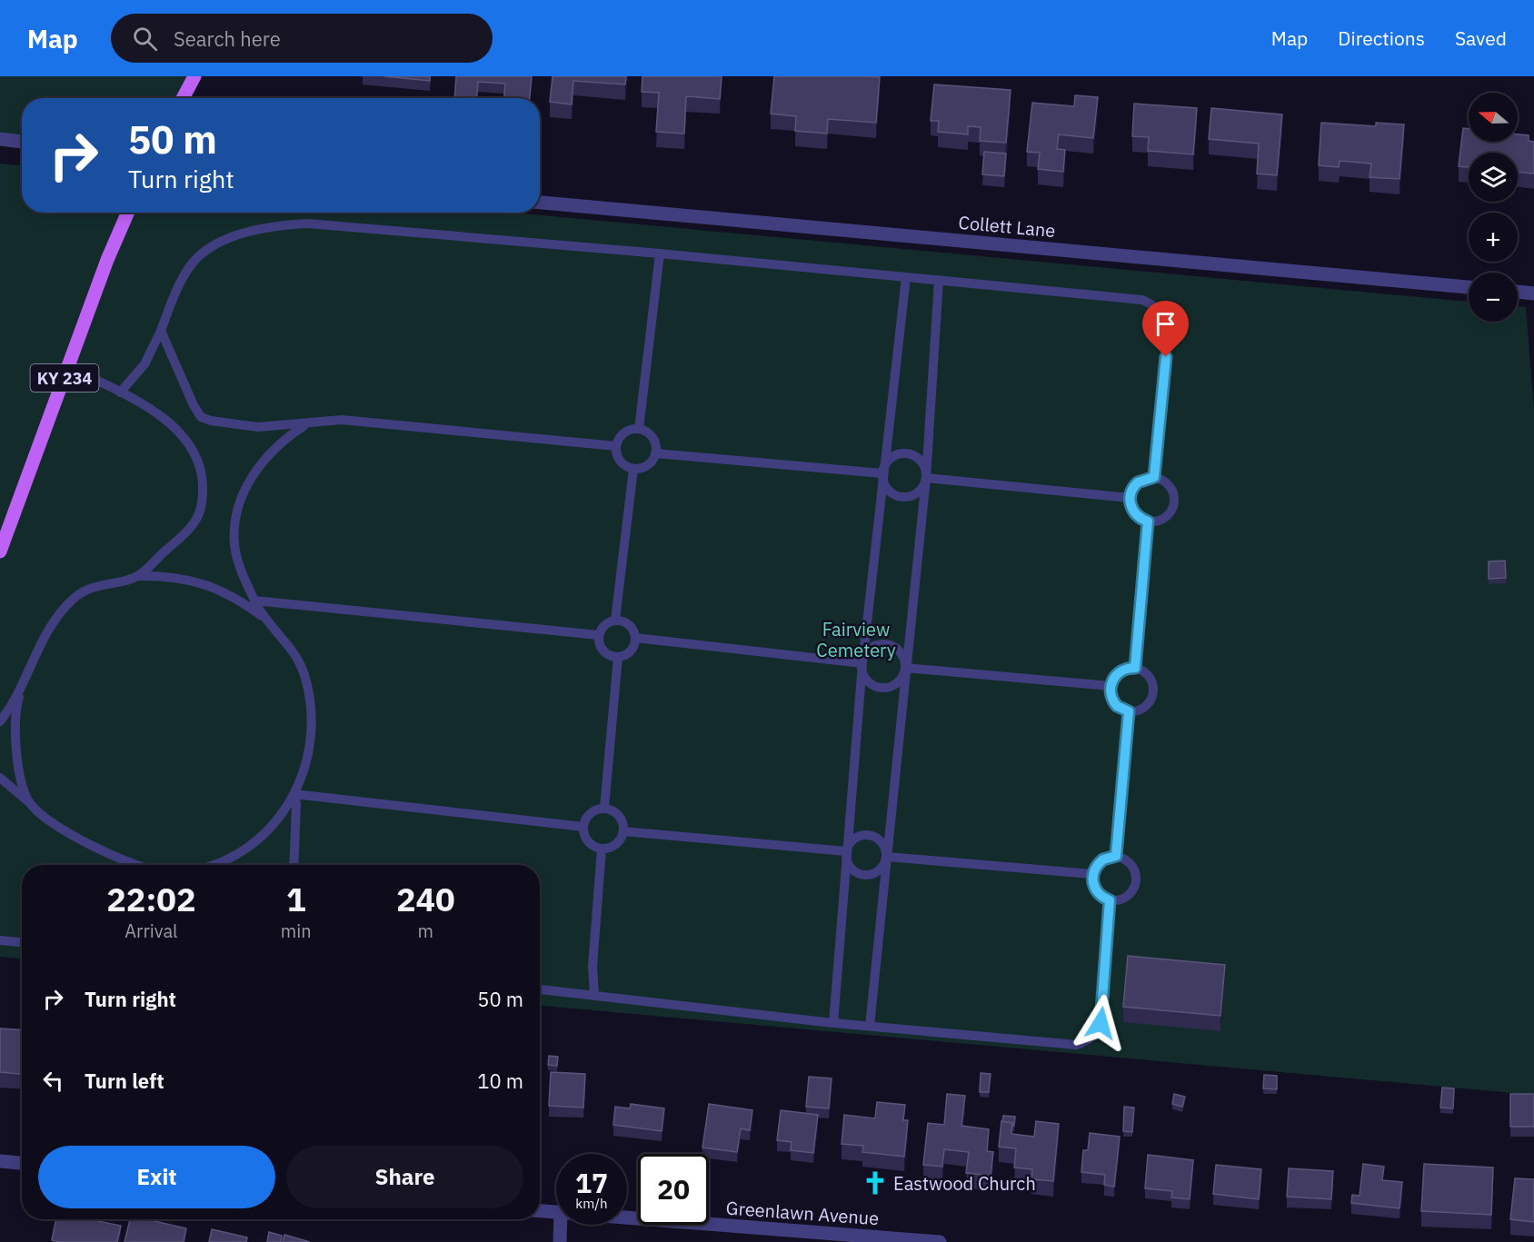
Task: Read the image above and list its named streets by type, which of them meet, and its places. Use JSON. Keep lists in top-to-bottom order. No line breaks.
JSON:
{"streets":{"main road":["KY 234"],"street":["Collett Lane","Greenlawn Avenue"]},"parks":["Fairview Cemetery"],"places":{"church":["Eastwood Church"]},"north":"left","page":{"header":"Map","search":"Search here","nav":["Map","Directions","Saved"],"map_buttons":["+","−"],"turn":["50 m","Turn right"],"eta":["22:02","Arrival","1","min","240","m"],"list":[{"name":"Turn right","value":"50 m"},{"name":"Turn left","value":"10 m"}],"buttons":["Exit","Share"],"speed":"17 km/h","limit":"20"}}
